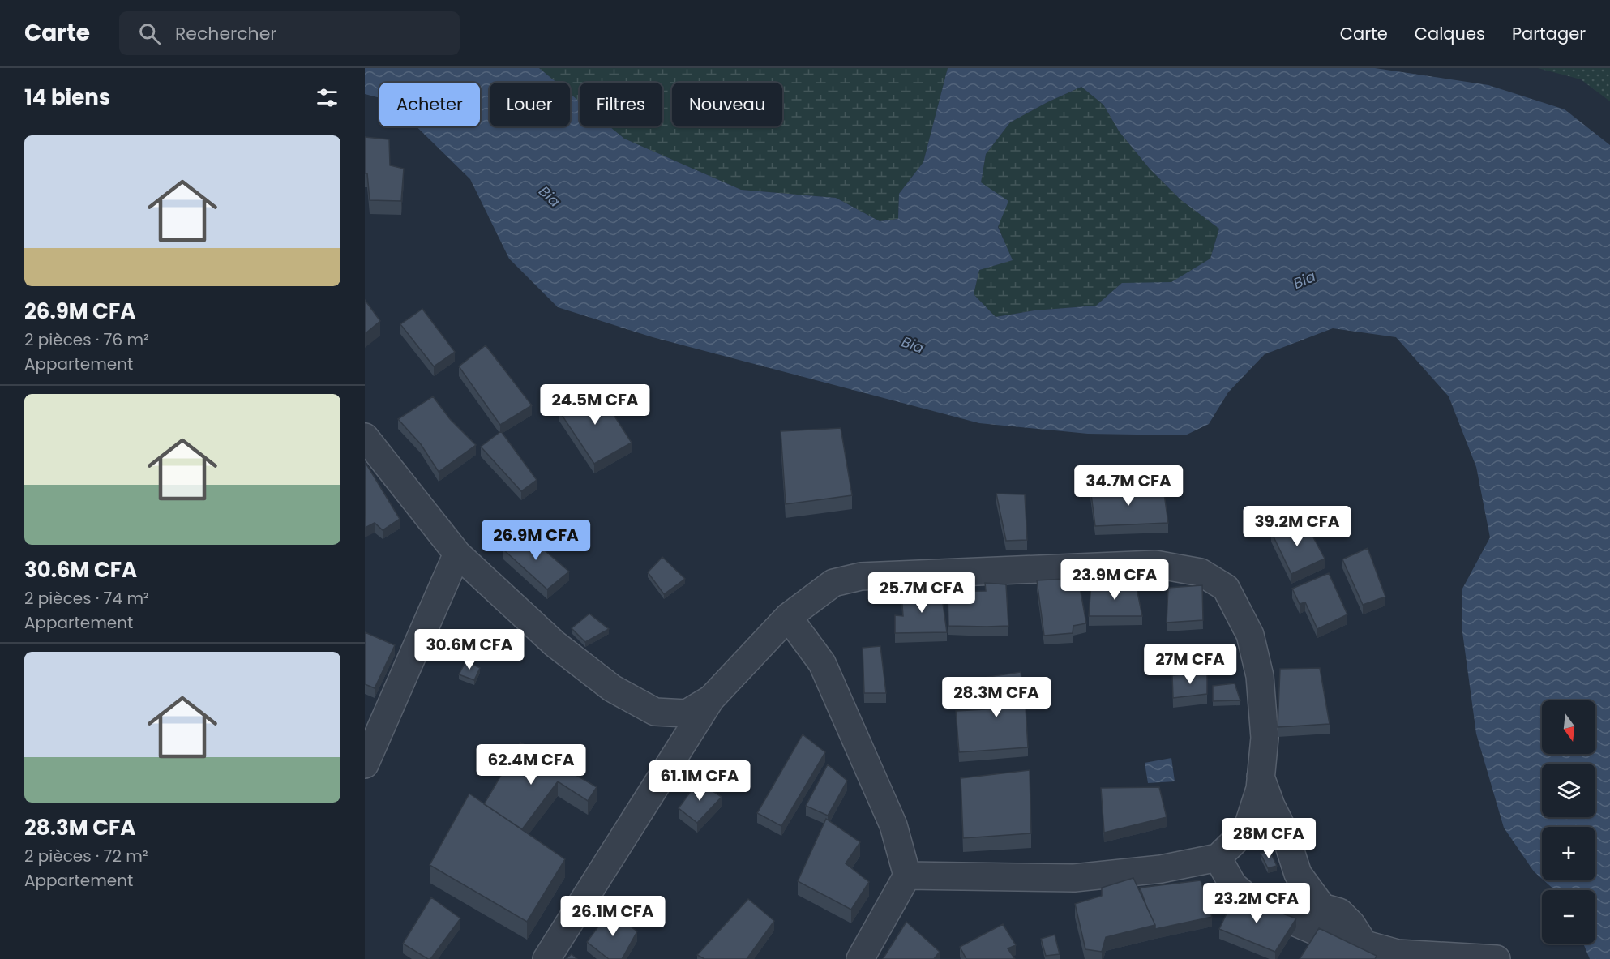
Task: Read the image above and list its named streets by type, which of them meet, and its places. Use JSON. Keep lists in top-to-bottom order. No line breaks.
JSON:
{"water":["Bia"],"north":"bottom","page":{"header":"Carte","search":"Rechercher","nav":["Carte","Calques","Partager"],"heading":"14 biens","chip":["Acheter","Louer","Filtres","Nouveau"],"list":[{"name":"26.9M CFA","note":"2 pièces · 76 m² · Appartement"},{"name":"30.6M CFA","note":"2 pièces · 74 m² · Appartement"},{"name":"28.3M CFA","note":"2 pièces · 72 m² · Appartement"}],"price":["24.5M CFA","34.7M CFA","39.2M CFA","26.9M CFA","23.9M CFA","25.7M CFA","30.6M CFA","27M CFA","28.3M CFA","62.4M CFA","61.1M CFA","28M CFA","23.2M CFA","26.1M CFA"],"map_buttons":["+","−"]}}
